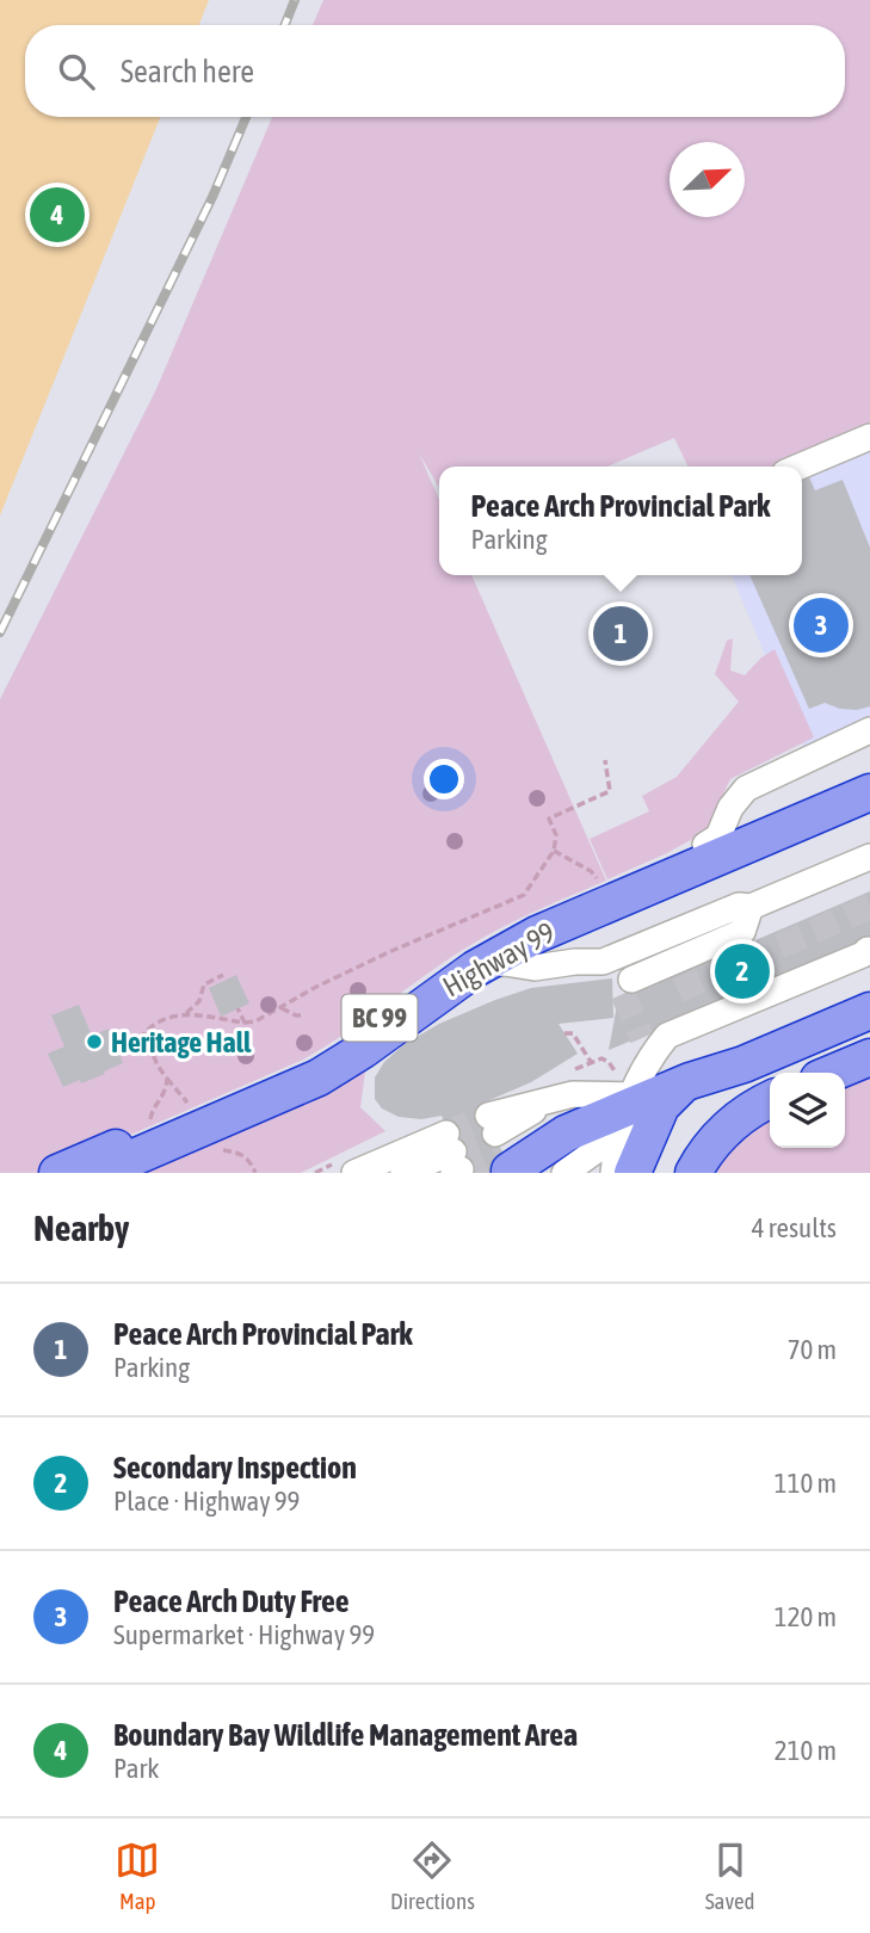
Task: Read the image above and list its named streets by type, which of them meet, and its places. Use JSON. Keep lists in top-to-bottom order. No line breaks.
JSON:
{"streets":{"highway":["Highway 99","BC 99"]},"crossings":[["Highway 99","BC 99"]],"places":["Heritage Hall"],"north":"top right","page":{"search":"Search here","pins":["4","3","1","2"],"popup":["Peace Arch Provincial Park","Parking"],"heading":["Nearby","4 results"],"list":[{"mark":"1","name":"Peace Arch Provincial Park","note":"Parking","value":"70 m"},{"mark":"2","name":"Secondary Inspection","note":"Place · Highway 99","value":"110 m"},{"mark":"3","name":"Peace Arch Duty Free","note":"Supermarket · Highway 99","value":"120 m"},{"mark":"4","name":"Boundary Bay Wildlife Management Area","note":"Park","value":"210 m"}],"nav":["Map","Directions","Saved"]}}
